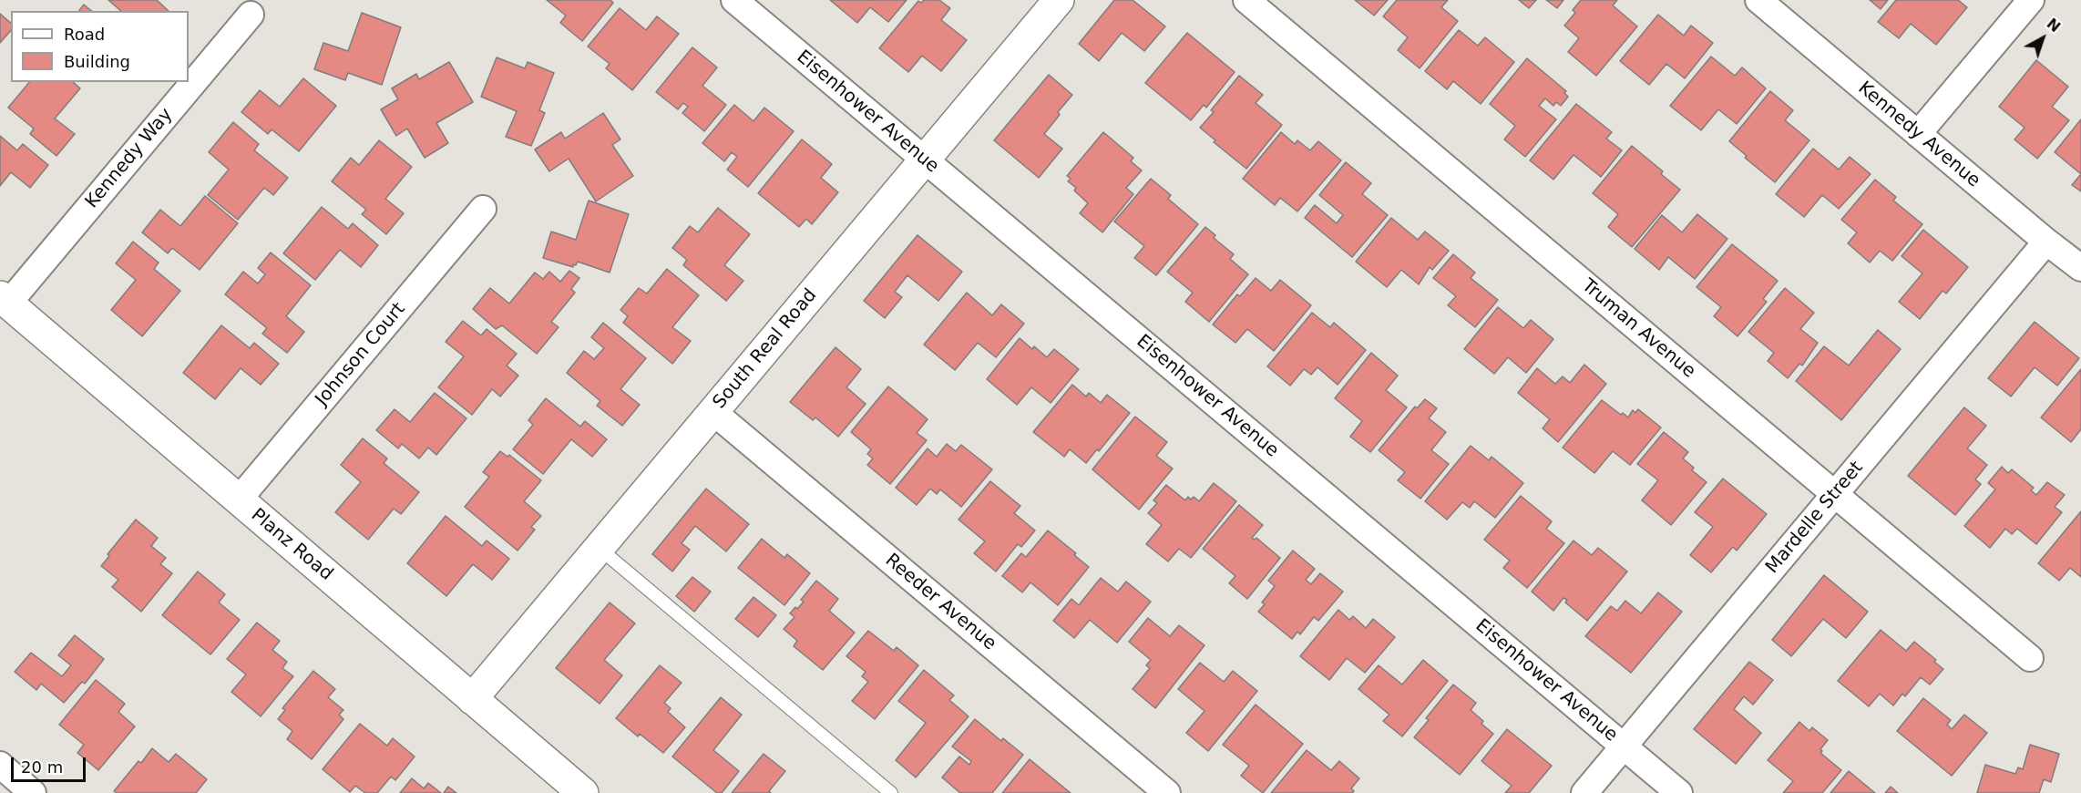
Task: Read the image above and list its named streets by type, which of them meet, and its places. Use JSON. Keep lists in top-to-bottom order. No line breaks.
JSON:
{"streets":{"street":["Eisenhower Avenue","Kennedy Avenue","Kennedy Way","Truman Avenue","South Real Road","Johnson Court","Mardelle Street","Planz Road","Reeder Avenue"]},"crossings":[["Eisenhower Avenue","South Real Road"],["Eisenhower Avenue","Mardelle Street"],["Kennedy Avenue","Mardelle Street"],["Kennedy Way","Planz Road"],["Truman Avenue","Mardelle Street"],["South Real Road","Planz Road"],["South Real Road","Reeder Avenue"],["Johnson Court","Planz Road"]],"legend":["Road","Building"],"scale_bar":"20 m","north":"top right"}
